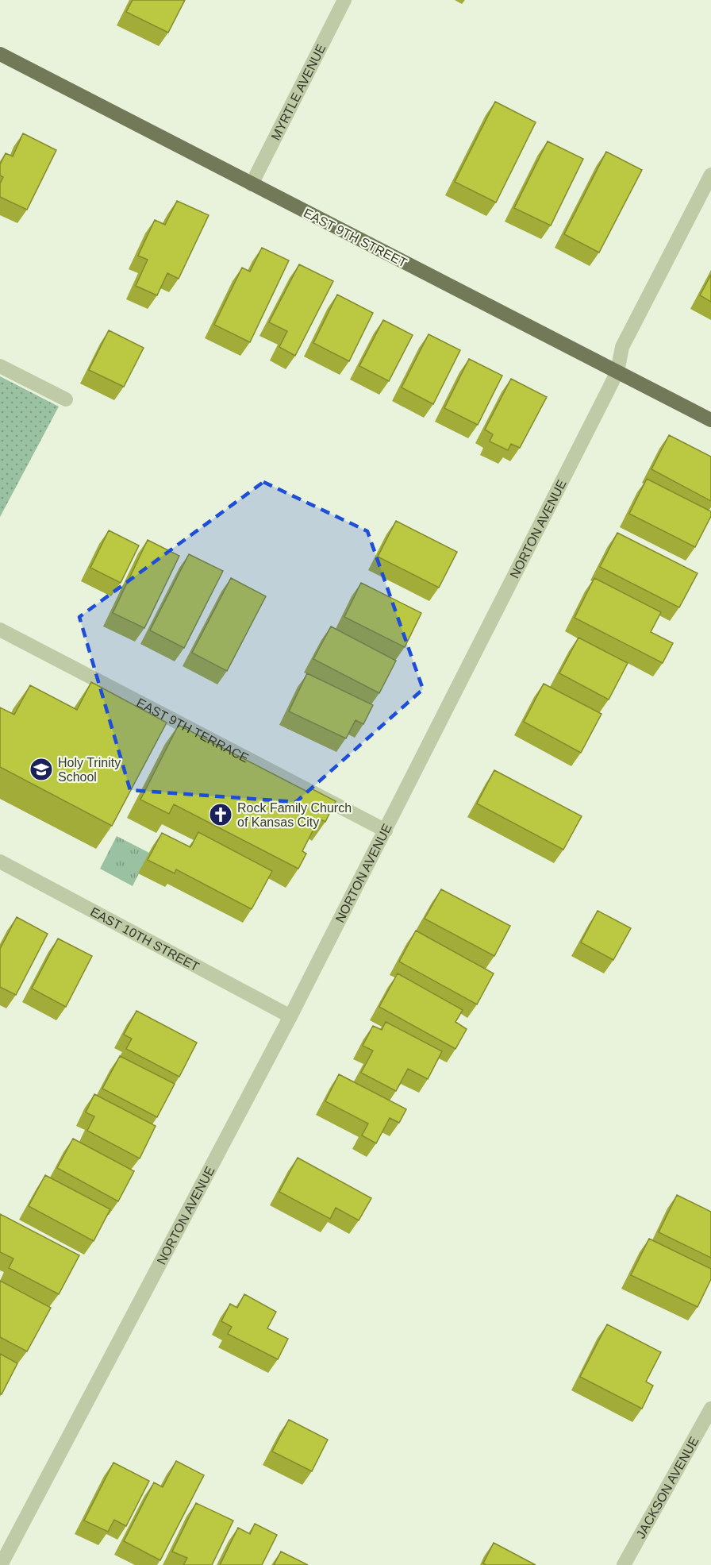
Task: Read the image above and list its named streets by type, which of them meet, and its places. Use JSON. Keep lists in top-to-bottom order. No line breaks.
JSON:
{"streets":{"main road":["EAST 9TH STREET"],"street":["MYRTLE AVENUE","NORTON AVENUE","EAST 9TH TERRACE","EAST 10TH STREET","JACKSON AVENUE"]},"crossings":[["MYRTLE AVENUE","EAST 9TH STREET"],["EAST 9TH STREET","NORTON AVENUE"],["NORTON AVENUE","EAST 9TH TERRACE"],["NORTON AVENUE","EAST 10TH STREET"]],"places":{"school or university":["Holy Trinity School"],"church":["Rock Family Church of Kansas City"]}}
